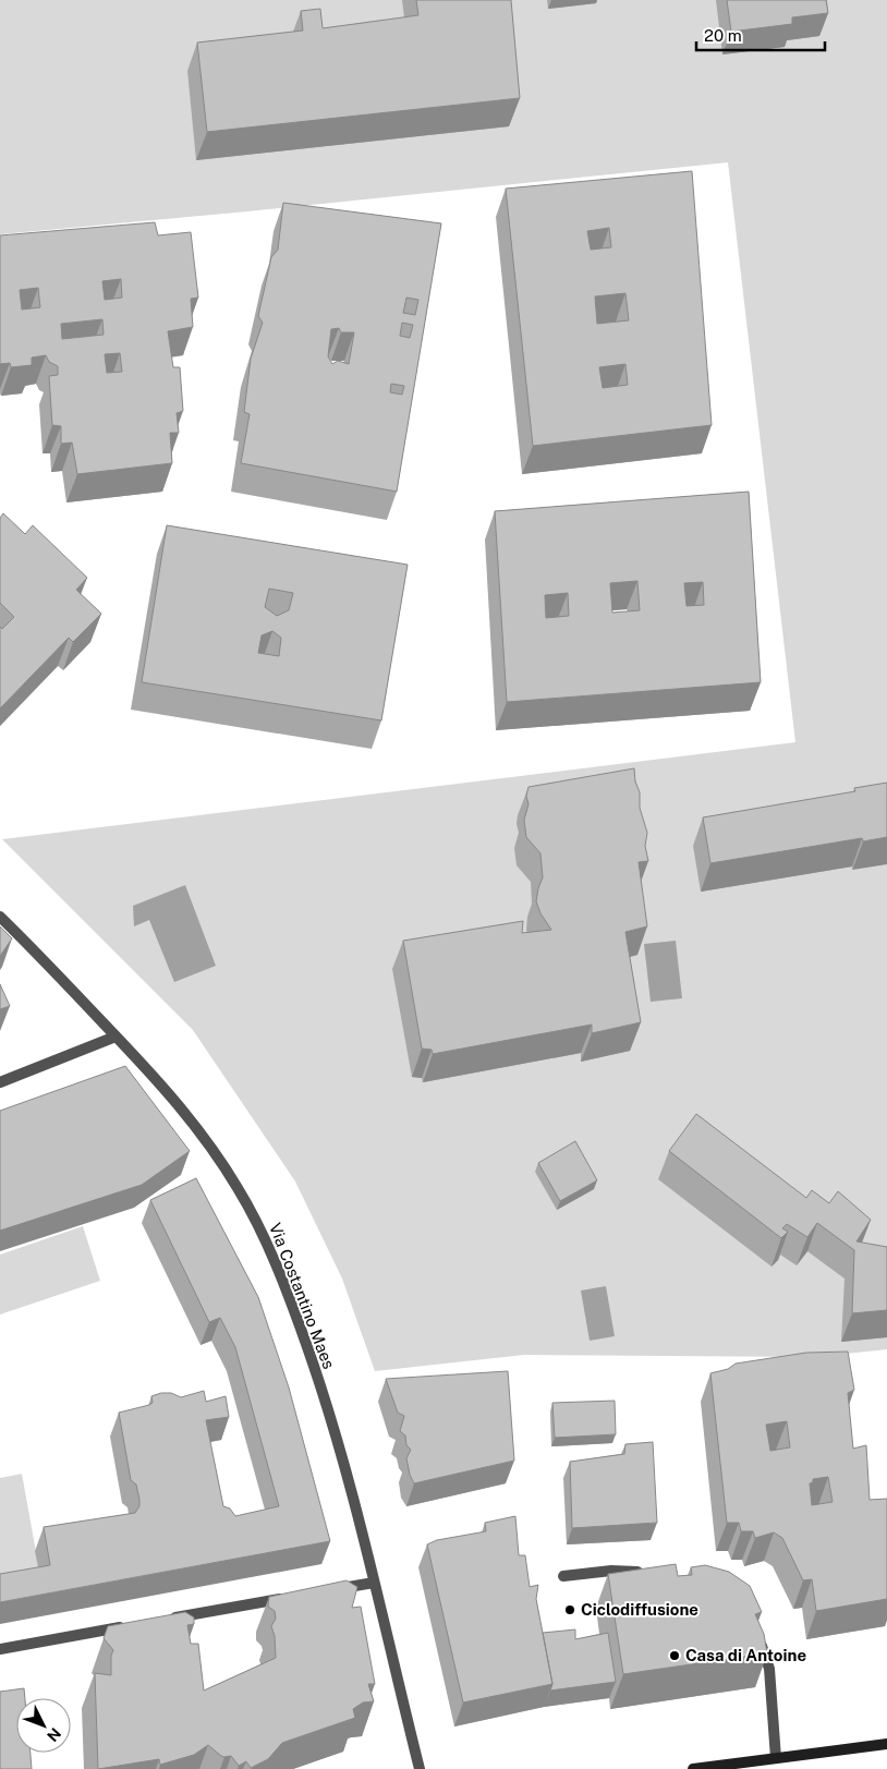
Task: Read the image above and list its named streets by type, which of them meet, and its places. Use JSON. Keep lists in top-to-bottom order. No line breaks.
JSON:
{"streets":{"street":["Via Costantino Maes"]},"places":["Ciclodiffusione","Casa di Antoine"],"scale_bar":"20 m","north":"bottom right"}
